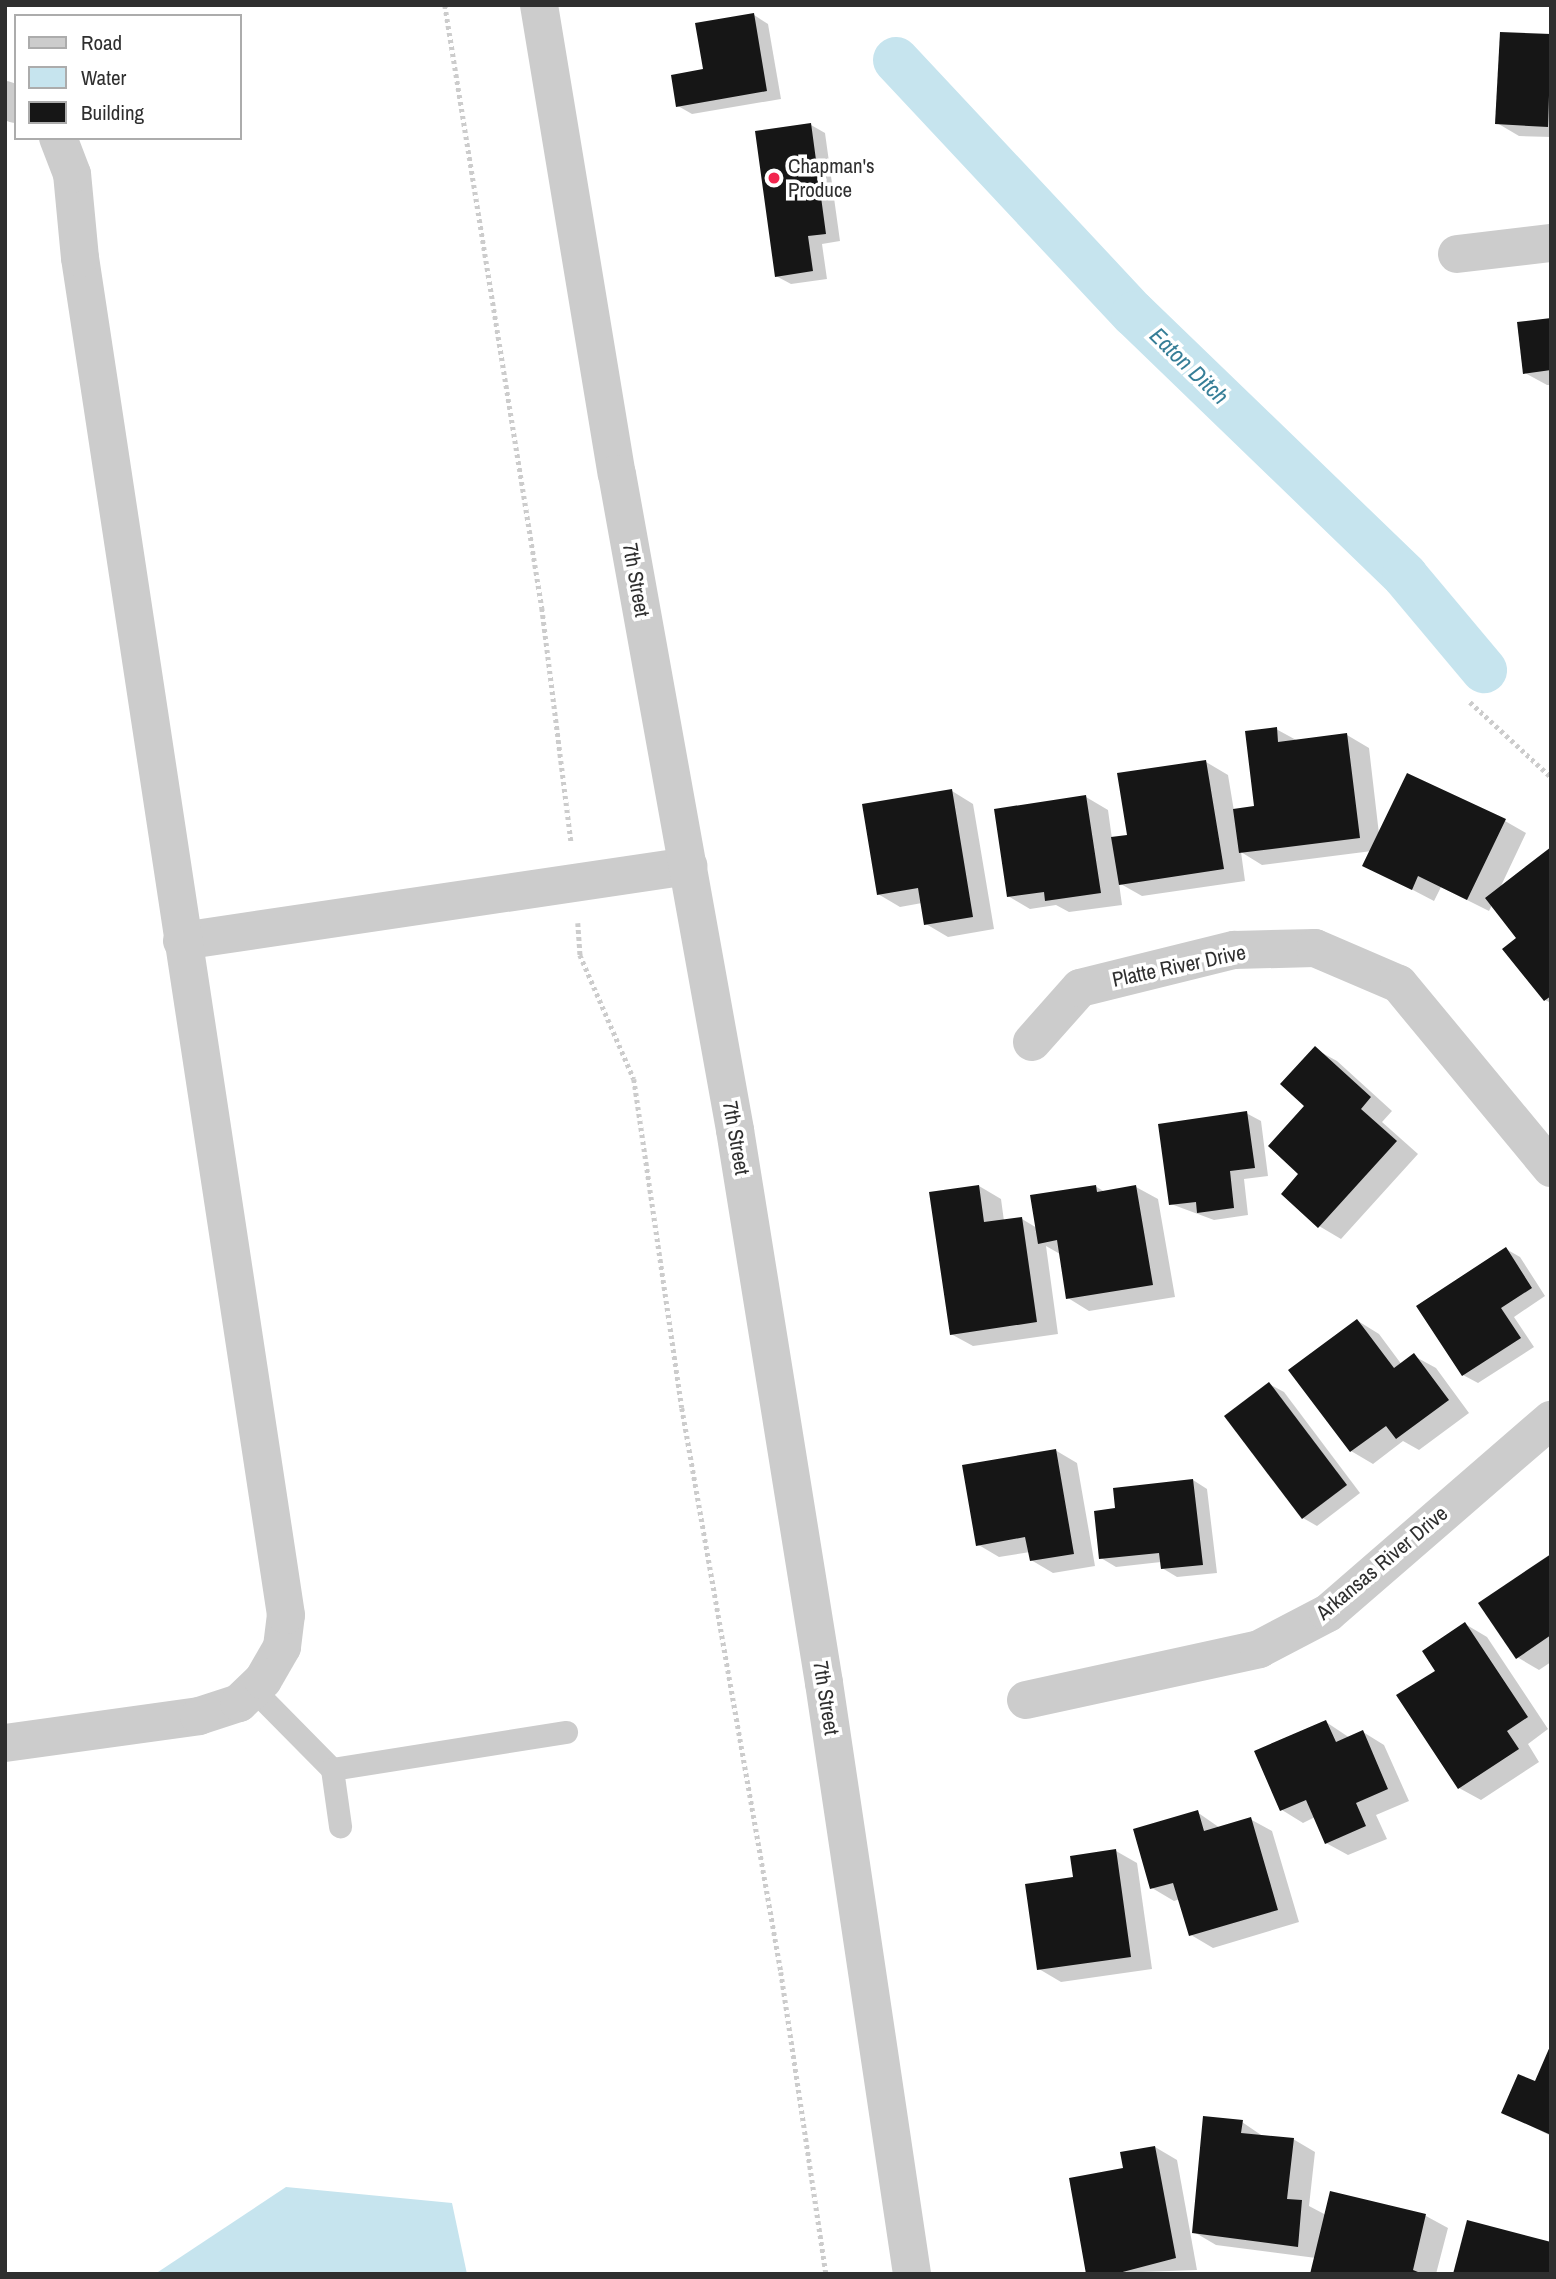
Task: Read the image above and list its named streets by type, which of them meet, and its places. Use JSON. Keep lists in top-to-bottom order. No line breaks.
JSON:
{"streets":{"street":["7th Street","Platte River Drive","Arkansas River Drive"]},"water":["Eaton Ditch"],"places":["Chapman's Produce"],"legend":["Road","Water","Building"]}
